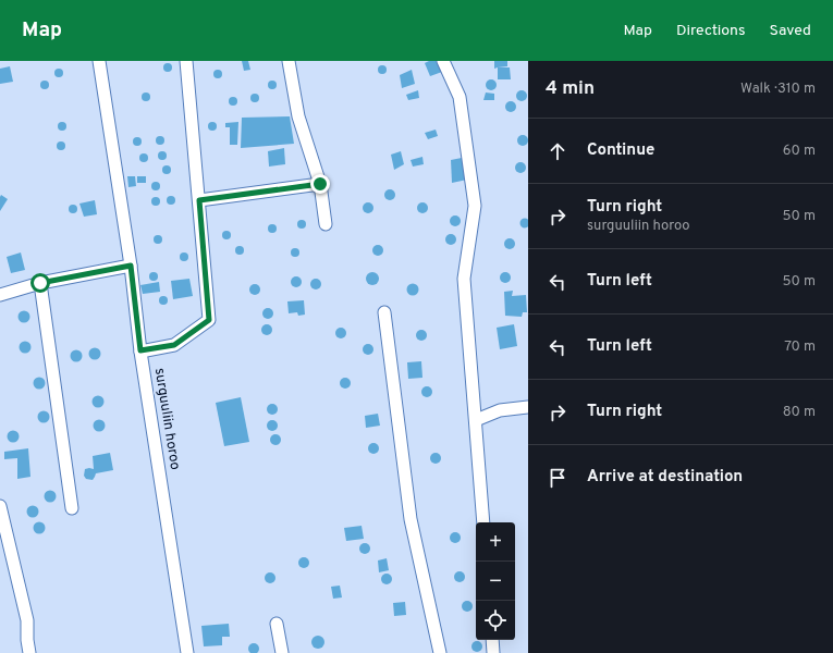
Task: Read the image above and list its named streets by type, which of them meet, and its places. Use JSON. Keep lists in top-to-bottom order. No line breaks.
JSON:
{"streets":{"street":["surguuliin horoo"]},"page":{"header":"Map","nav":["Map","Directions","Saved"],"heading":["4 min","Walk · 310 m"],"list":[["Continue","60 m"],["Turn right","surguuliin horoo","50 m"],["Turn left","50 m"],["Turn left","70 m"],["Turn right","80 m"],"Arrive at destination"],"map_buttons":["+","−"]}}
